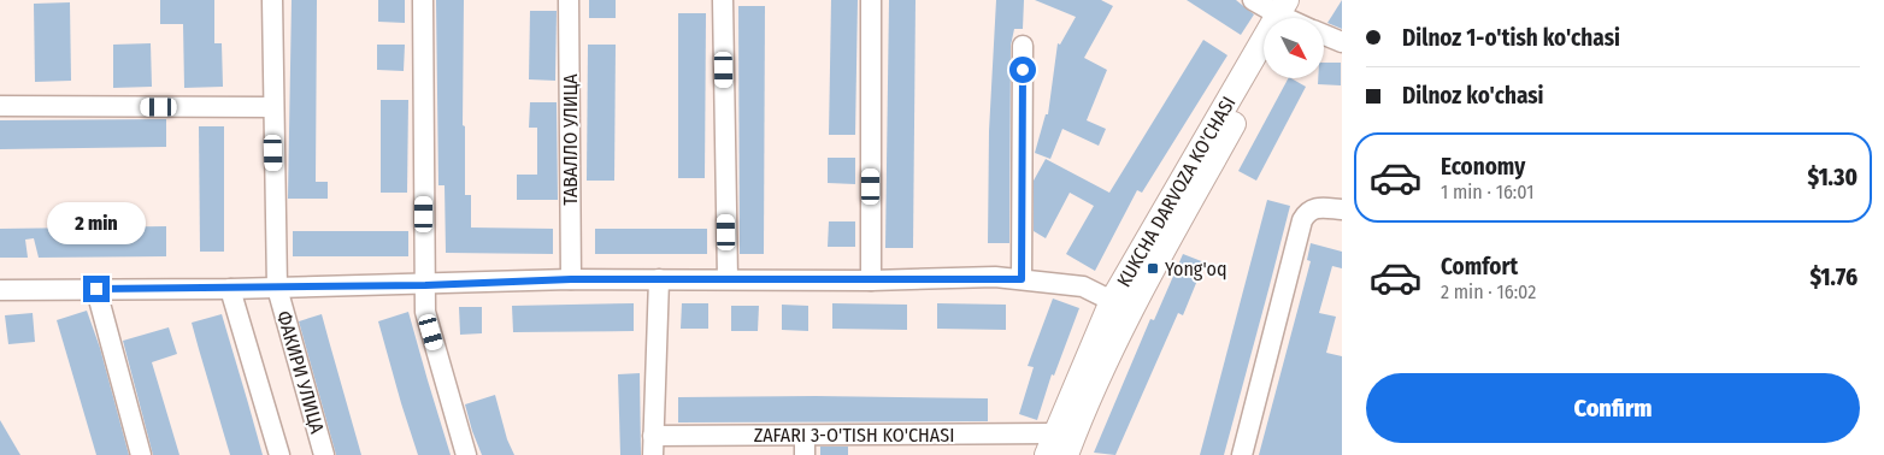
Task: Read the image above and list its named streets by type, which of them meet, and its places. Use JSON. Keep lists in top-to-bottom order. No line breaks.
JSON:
{"streets":{"main road":["KUKCHA DARVOZA KO'CHASI"],"street":["ТАВАЛЛО УЛИЦА","ФАКИРИ УЛИЦА","ZAFARI 3-O'TISH KO'CHASI"]},"crossings":[["KUKCHA DARVOZA KO'CHASI","ZAFARI 3-O'TISH KO'CHASI"]],"places":{"transit":["Yong'oq"]},"north":"bottom right","page":{"banner":["Dilnoz 1-o'tish ko'chasi","Dilnoz ko'chasi"],"list":[{"name":"Economy","note":"1 min · 16:01","value":"$1.30"},{"name":"Comfort","note":"2 min · 16:02","value":"$1.76"}],"bubble":"2 min","buttons":"Confirm"}}
